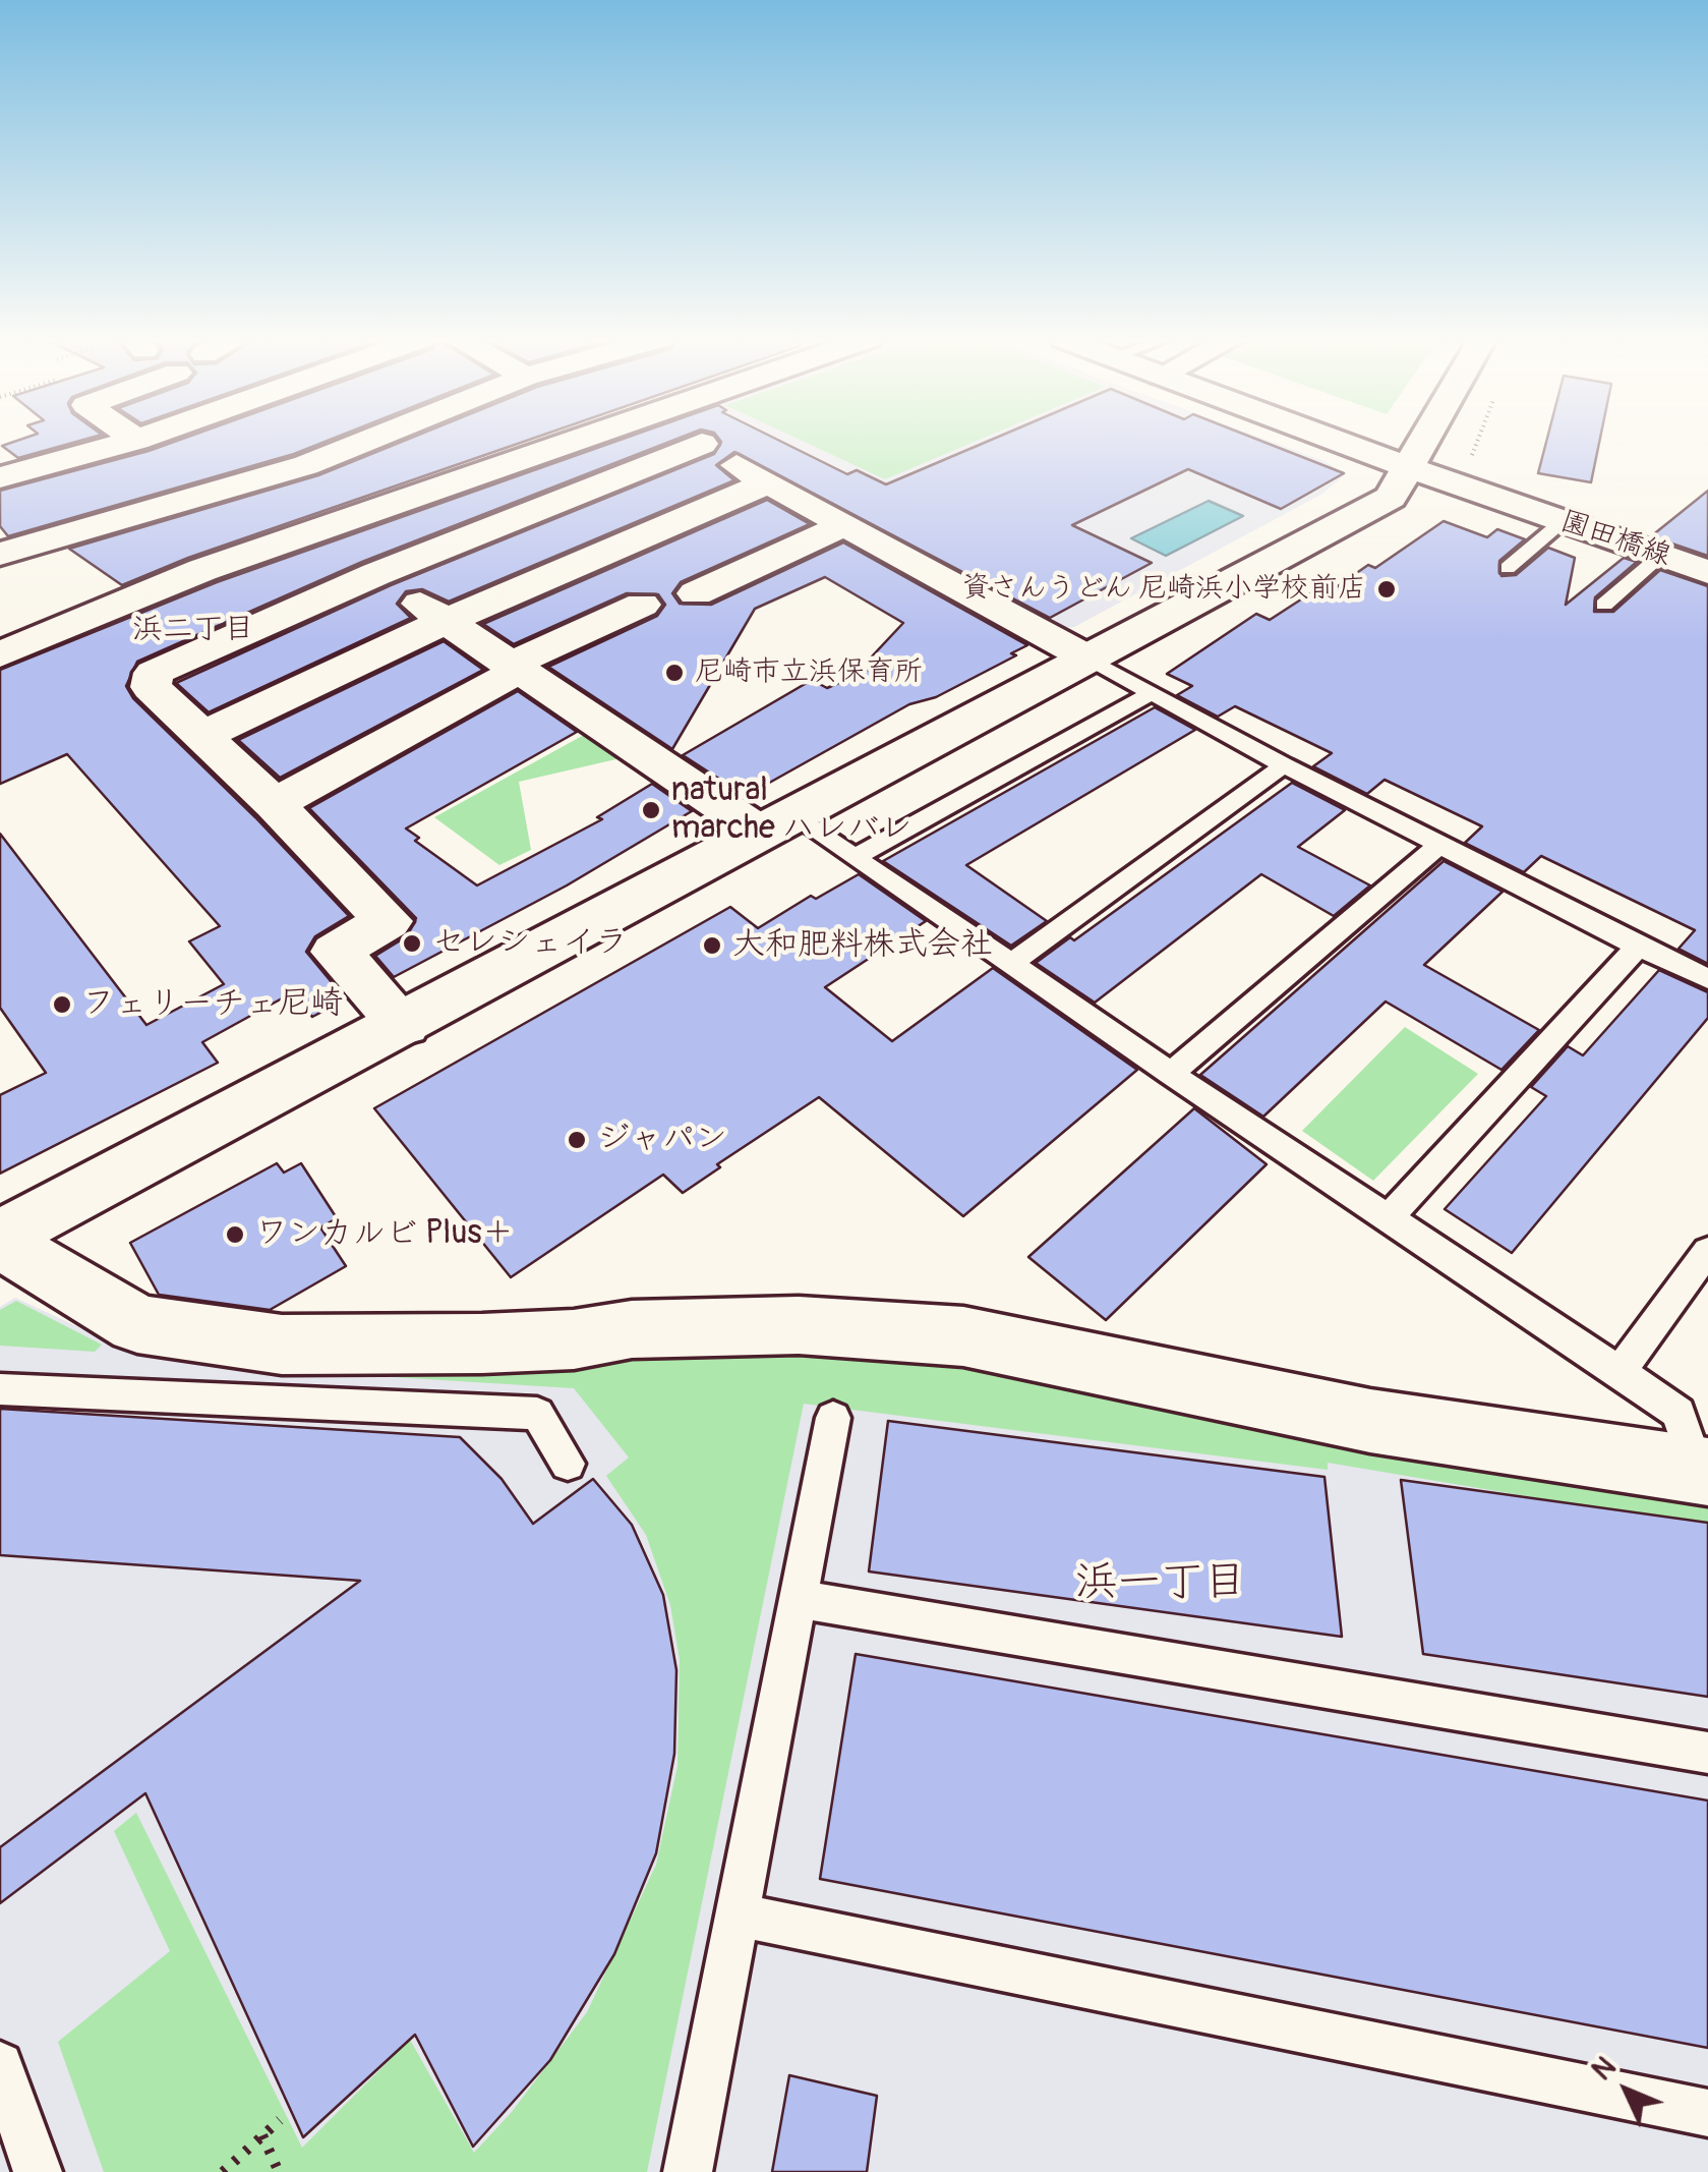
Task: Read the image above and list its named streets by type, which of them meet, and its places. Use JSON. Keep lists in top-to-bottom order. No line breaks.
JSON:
{"streets":{"street":["園田橋線"]},"districts":["浜二丁目","浜一丁目"],"places":["資さんうどん 尼崎浜小学校前店","尼崎市立浜保育所","natural marche ハレバレ","セレシェイラ","大和肥料株式会社","フェリーチェ尼崎","ジャパン","ワンカルビ Plus＋"],"north":"top left"}
